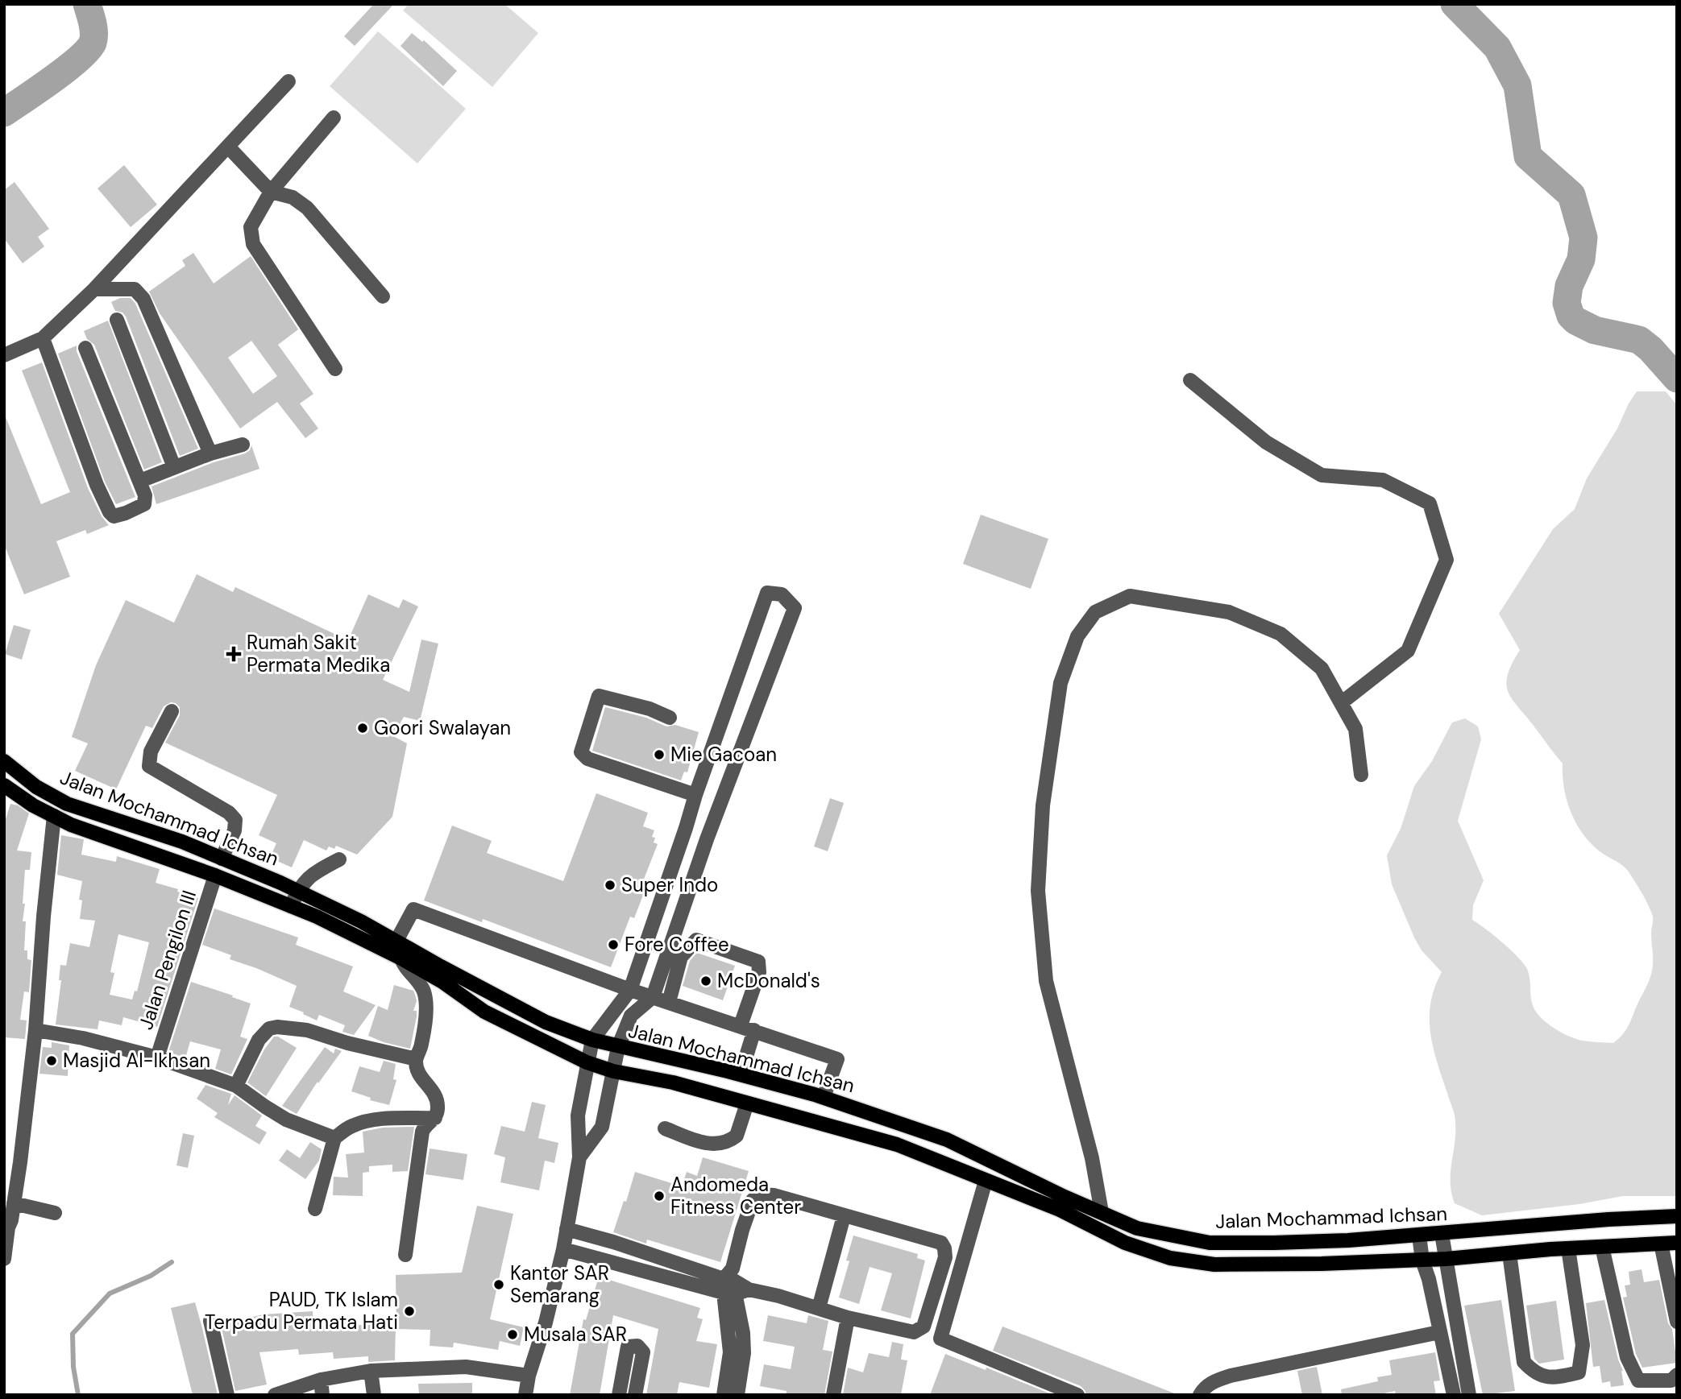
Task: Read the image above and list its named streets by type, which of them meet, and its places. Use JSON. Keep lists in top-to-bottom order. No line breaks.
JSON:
{"streets":{"main road":["Jalan Mochammad Ichsan"],"street":["Jalan Pengilon III"]},"crossings":[["Jalan Mochammad Ichsan","Jalan Pengilon III"]],"places":{"health":["Rumah Sakit Permata Medika"],"other":["Goori Swalayan","Mie Gacoan","Super Indo","Fore Coffee","McDonald's","Masjid Al-Ikhsan","Andomeda Fitness Center","Kantor SAR Semarang","PAUD, TK Islam Terpadu Permata Hati","Musala SAR"]}}
